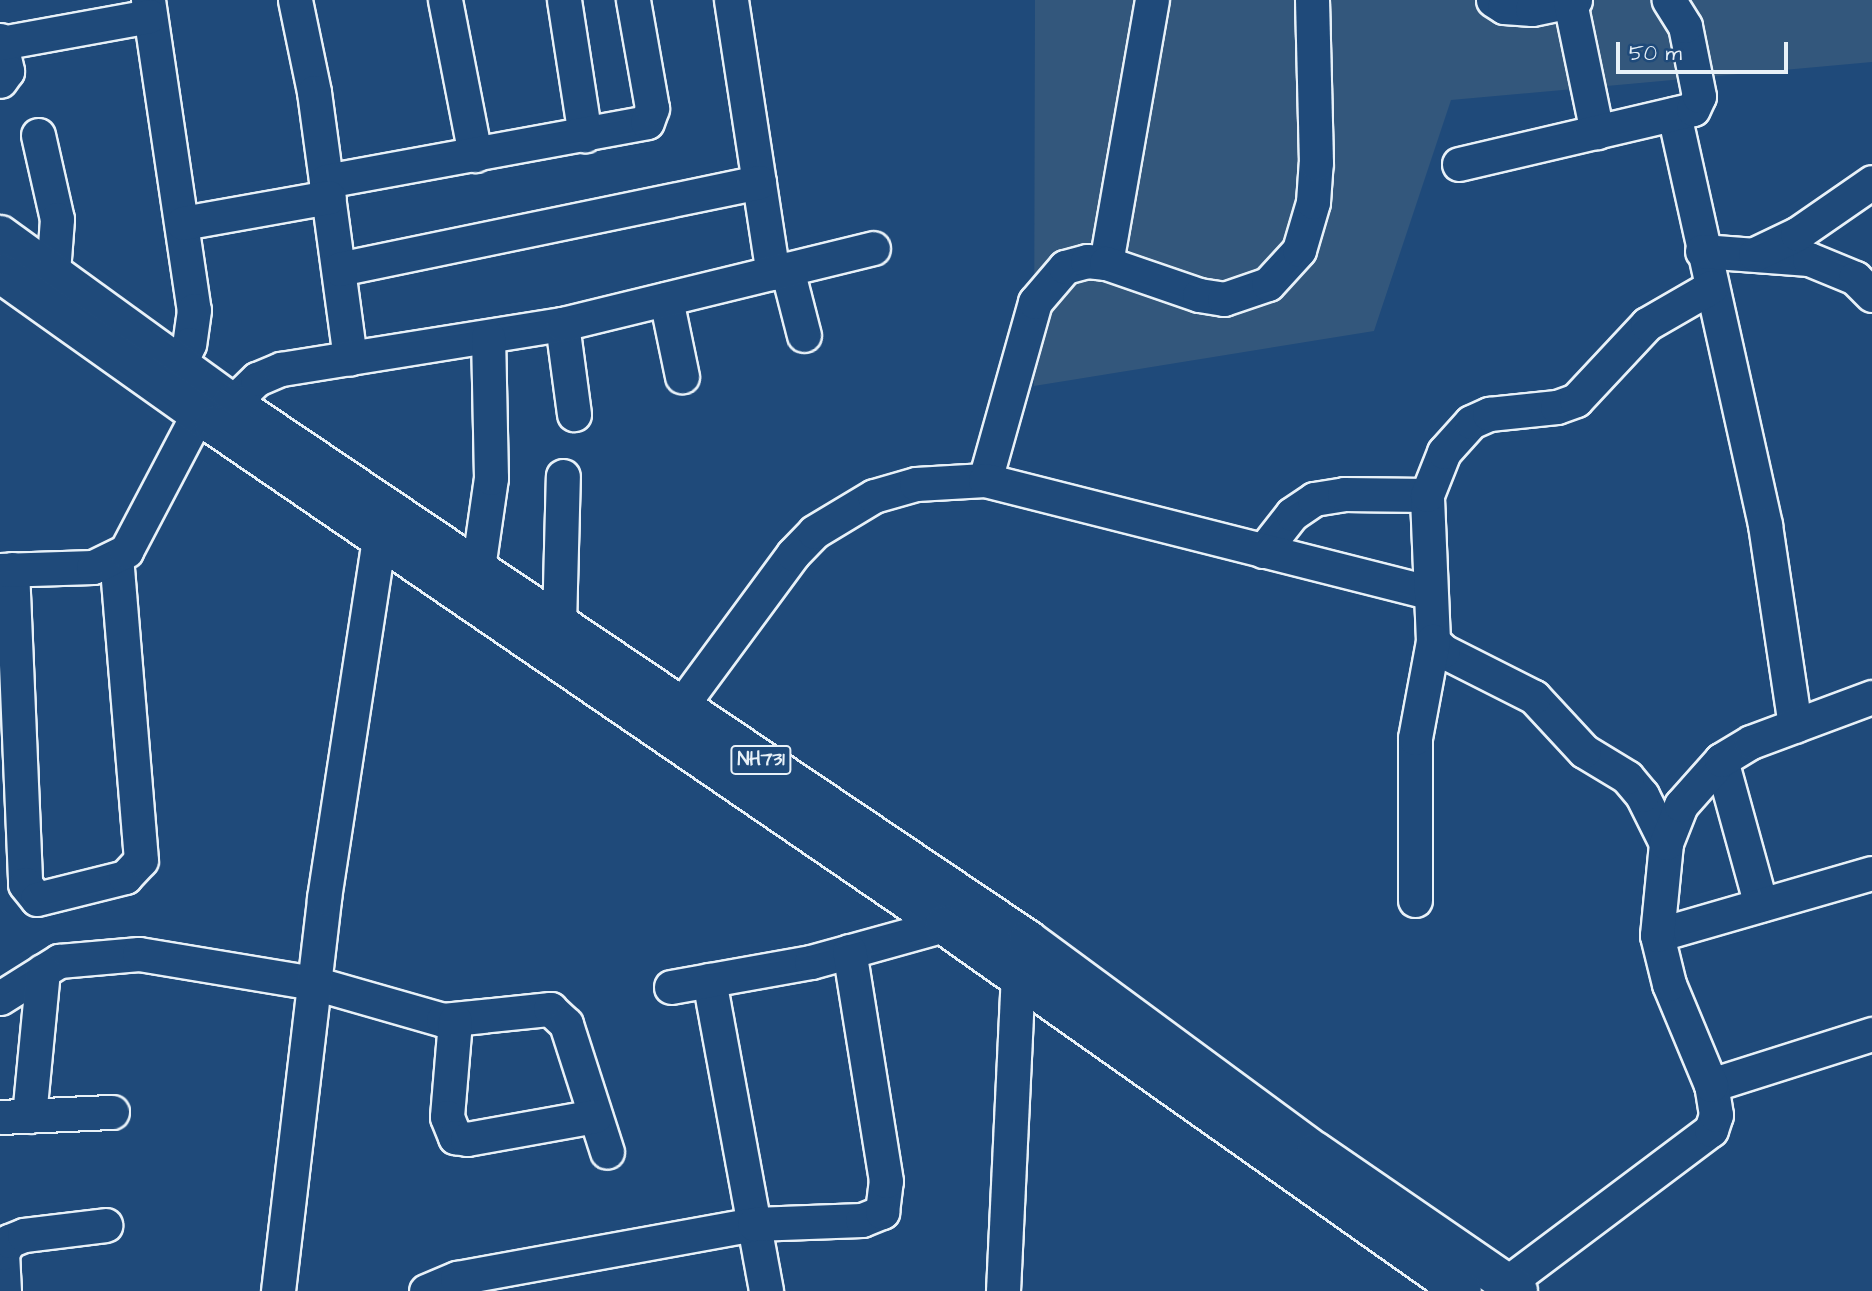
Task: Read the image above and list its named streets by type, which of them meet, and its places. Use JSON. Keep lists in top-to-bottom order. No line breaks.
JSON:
{"streets":{"highway":["NH731"]},"scale_bar":"50 m"}
